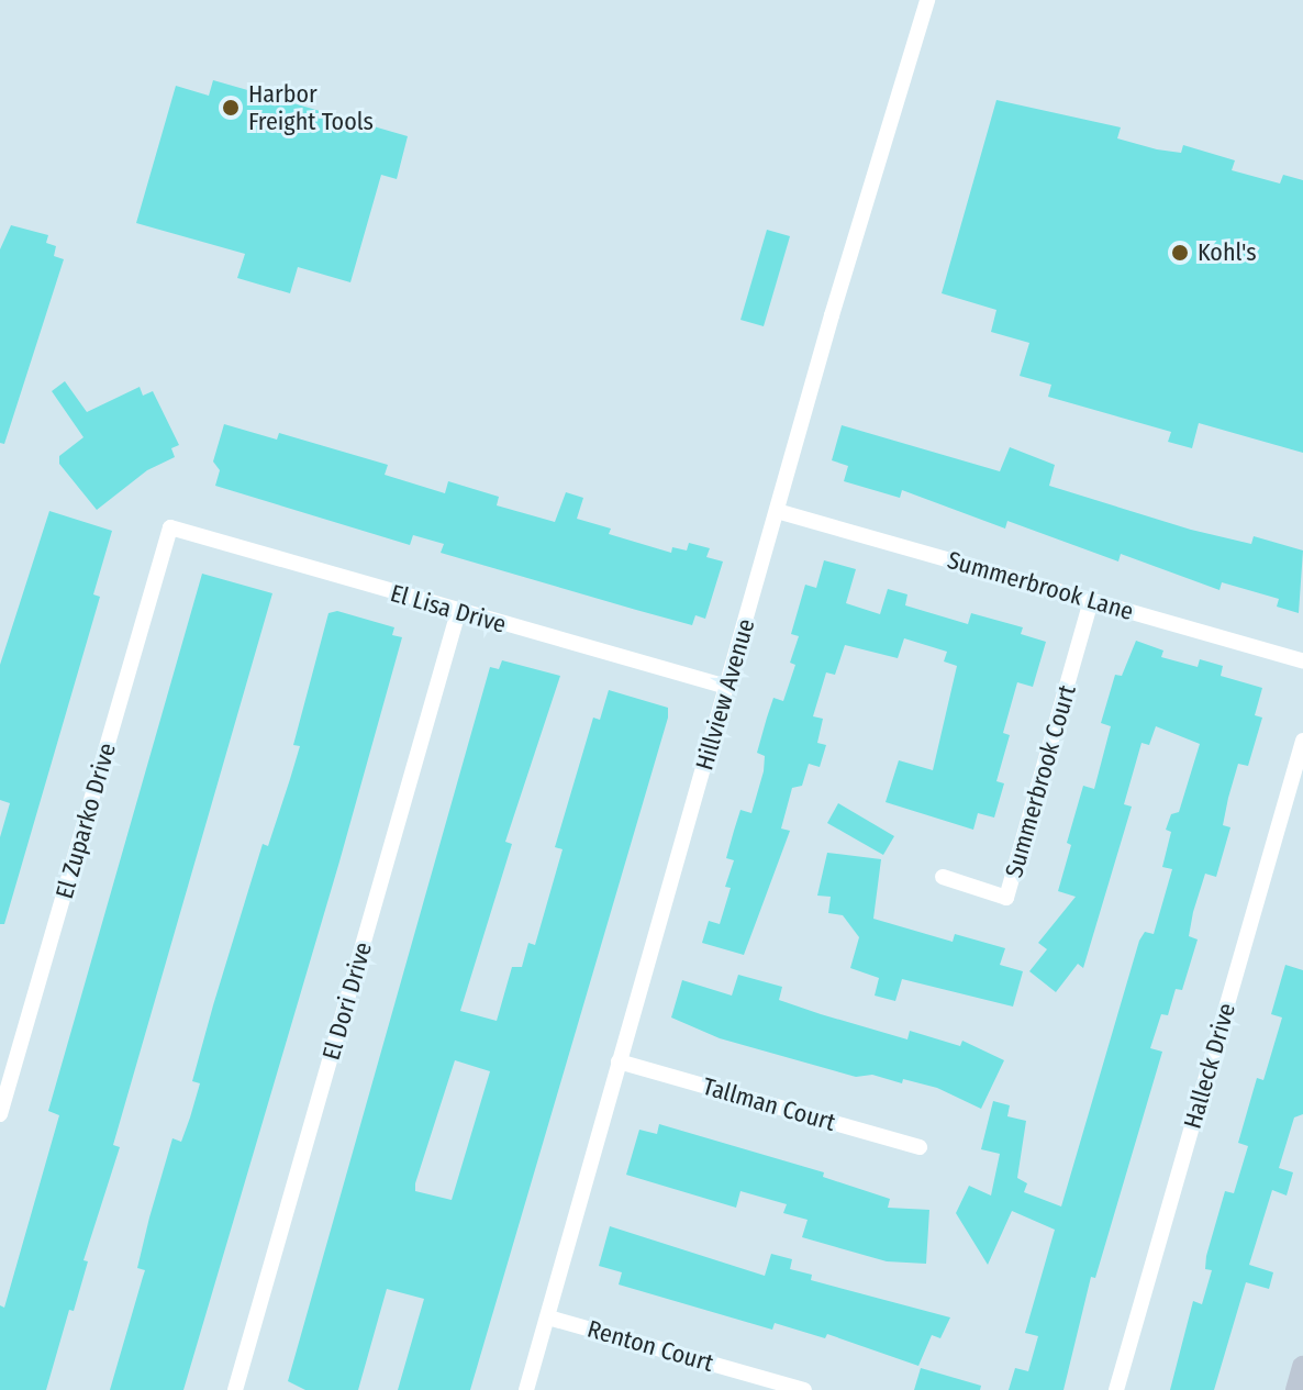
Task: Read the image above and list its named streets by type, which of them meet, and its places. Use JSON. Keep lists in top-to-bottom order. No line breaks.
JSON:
{"streets":{"street":["Summerbrook Lane","El Lisa Drive","Hillview Avenue","Summerbrook Court","El Zuparko Drive","El Dori Drive","Halleck Drive","Tallman Court","Renton Court"]},"crossings":[["Summerbrook Lane","Hillview Avenue"],["Summerbrook Lane","Summerbrook Court"],["El Lisa Drive","Hillview Avenue"],["El Lisa Drive","El Zuparko Drive"],["El Lisa Drive","El Dori Drive"],["Hillview Avenue","Tallman Court"],["Hillview Avenue","Renton Court"]],"places":["Harbor Freight Tools","Kohl's"]}
